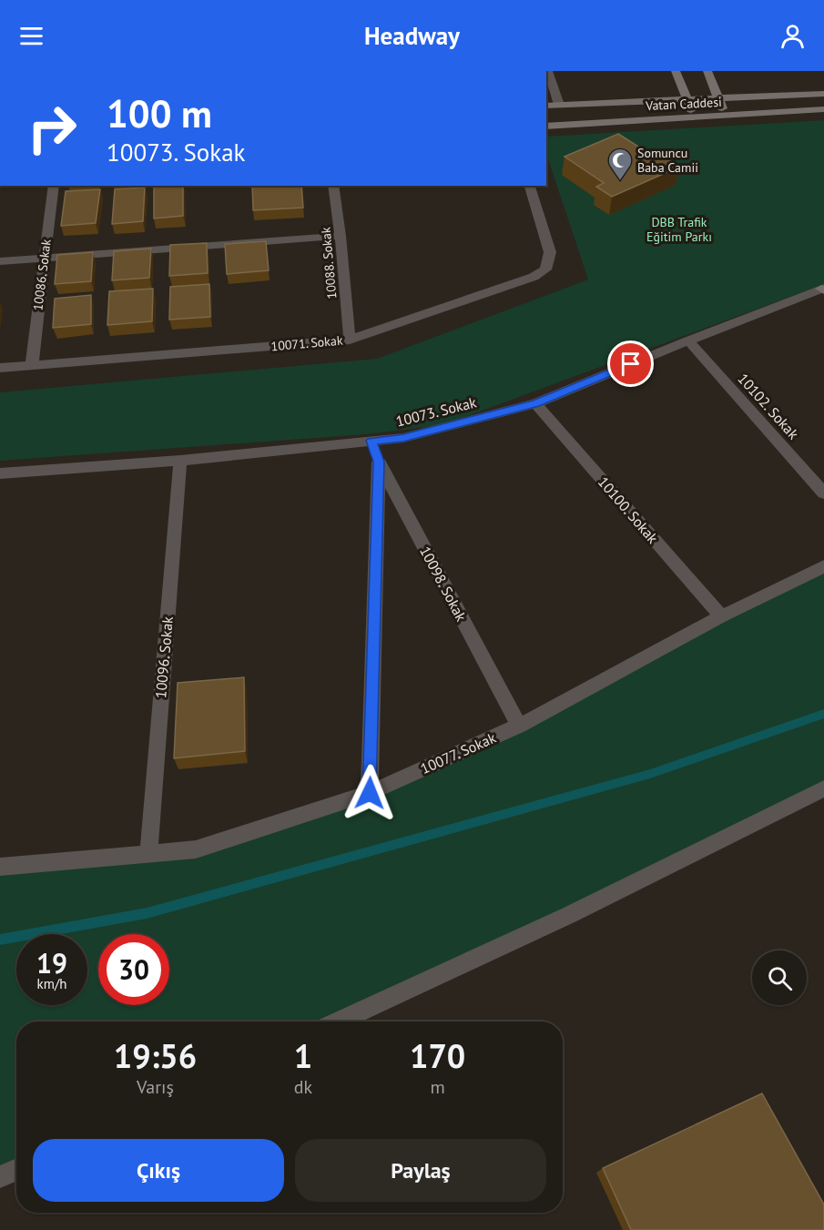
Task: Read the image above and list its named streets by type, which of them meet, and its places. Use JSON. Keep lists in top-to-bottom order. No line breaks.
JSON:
{"streets":{"street":["Vatan Caddesi","10088. Sokak","10086. Sokak","10071. Sokak","10102. Sokak","10073. Sokak","10100. Sokak","10098. Sokak","10096. Sokak","10077. Sokak"]},"crossings":[["10088. Sokak","10071. Sokak"],["10086. Sokak","10071. Sokak"],["10102. Sokak","10073. Sokak"],["10073. Sokak","10100. Sokak"],["10073. Sokak","10098. Sokak"],["10073. Sokak","10096. Sokak"],["10100. Sokak","10077. Sokak"],["10098. Sokak","10077. Sokak"],["10096. Sokak","10077. Sokak"]],"parks":["DBB Trafik Eğitim Parkı"],"places":{"mosque":["Somuncu Baba Camii"]},"page":{"header":"Headway","turn":["100 m","10073. Sokak"],"speed":"19 km/h","limit":"30","eta":["19:56","Varış","1","dk","170","m"],"buttons":["Çıkış","Paylaş"]}}
